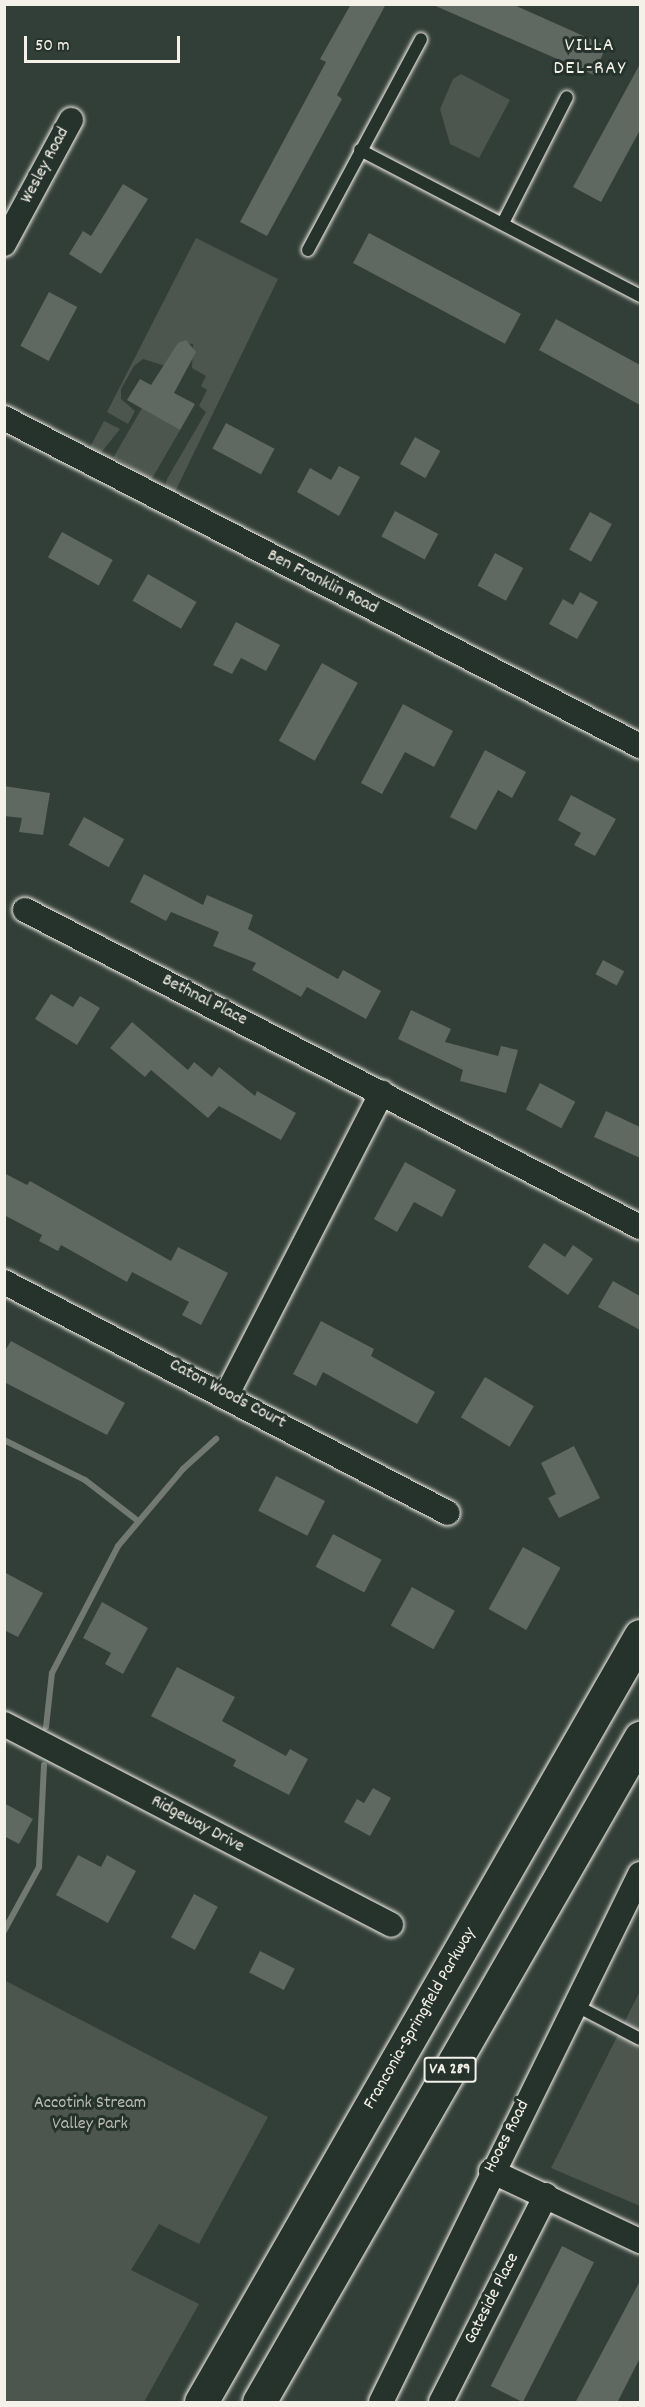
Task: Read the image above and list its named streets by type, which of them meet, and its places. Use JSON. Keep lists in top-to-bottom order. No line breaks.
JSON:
{"streets":{"main road":["Franconia-Springfield Parkway","VA 289"],"street":["Wesley Road","Ben Franklin Road","Bethnal Place","Caton Woods Court","Ridgeway Drive","Hooes Road","Gateside Place"]},"districts":["VILLA DEL-RAY"],"parks":["Accotink Stream Valley Park"],"scale_bar":"50 m"}
